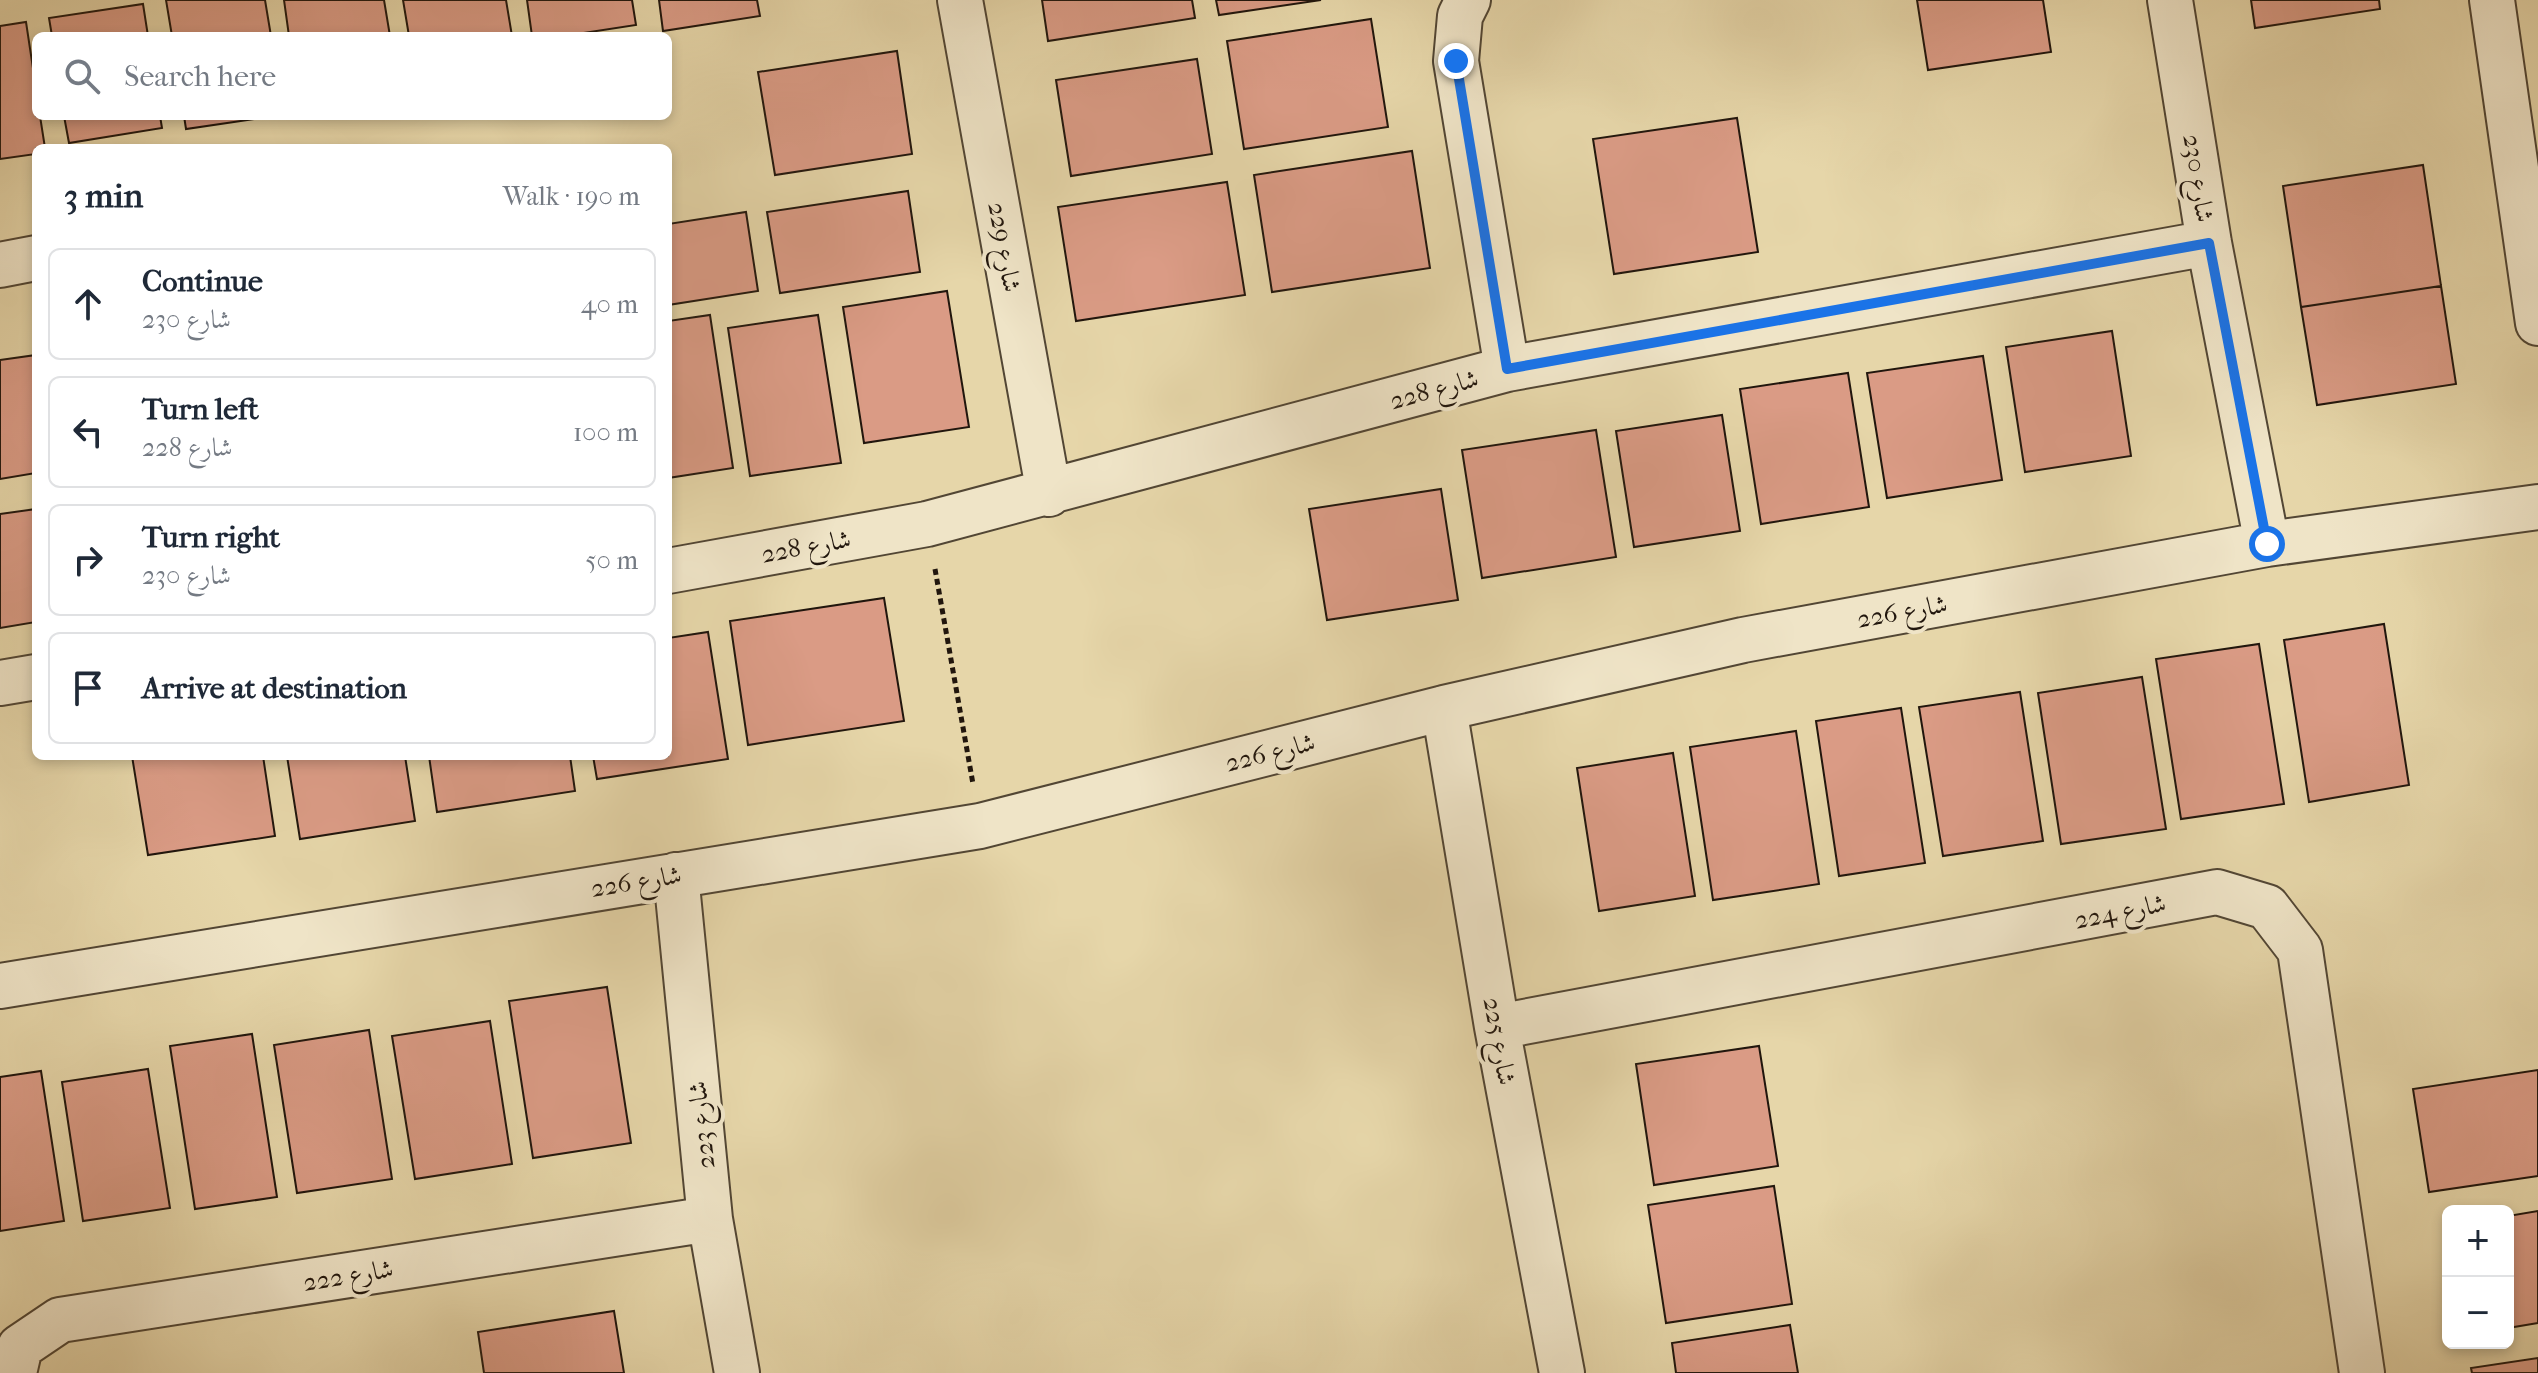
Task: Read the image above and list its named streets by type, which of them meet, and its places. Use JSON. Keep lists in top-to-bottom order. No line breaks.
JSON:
{"streets":{"street":["شارع 230","شارع 229","شارع 228","شارع 226","شارع 224","شارع 225","شارع 223","شارع 222"]},"crossings":[["شارع 230","شارع 228"],["شارع 230","شارع 226"],["شارع 229","شارع 228"],["شارع 226","شارع 225"],["شارع 226","شارع 223"],["شارع 224","شارع 225"],["شارع 223","شارع 222"]],"page":{"search":"Search here","heading":["3 min","Walk · 190 m"],"list":[["Continue","شارع 230","40 m"],["Turn left","شارع 228","100 m"],["Turn right","شارع 230","50 m"],"Arrive at destination"],"map_buttons":["+","−"]}}
